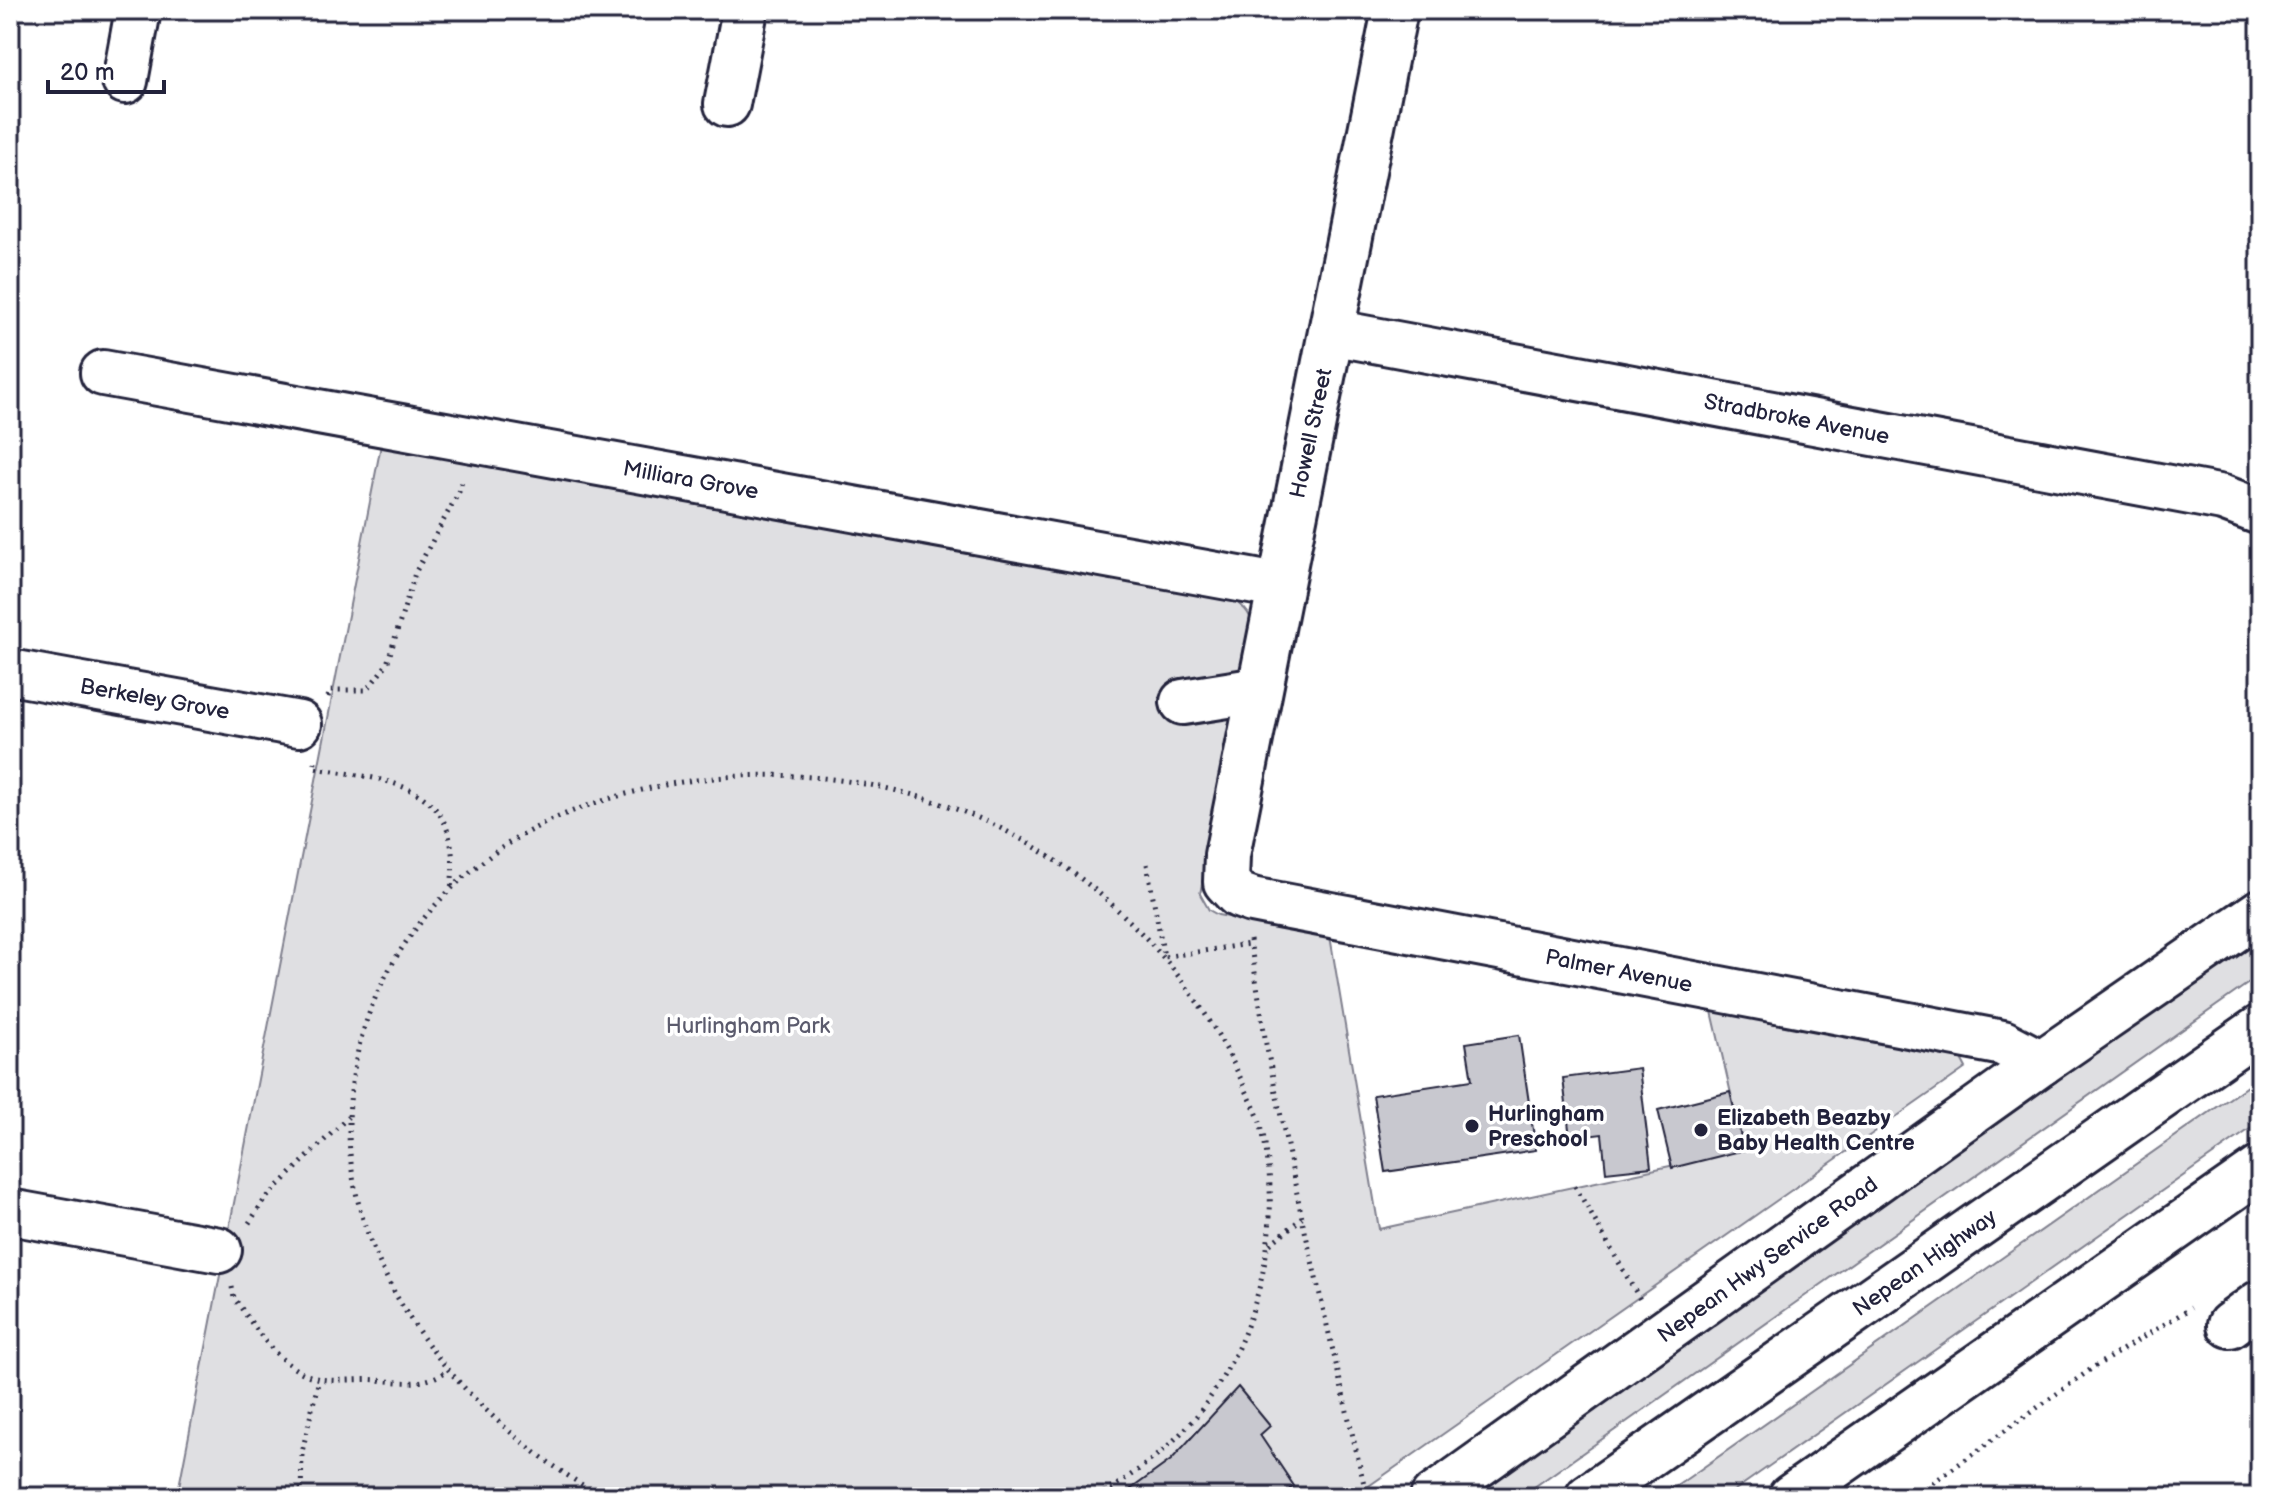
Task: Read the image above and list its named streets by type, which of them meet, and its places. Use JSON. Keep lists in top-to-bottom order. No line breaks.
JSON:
{"streets":{"main road":["Stradbroke Avenue","Howell Street","Milliara Grove","Berkeley Grove","Palmer Avenue","Nepean Hwy Service Road","Nepean Highway"]},"crossings":[["Stradbroke Avenue","Howell Street"],["Howell Street","Milliara Grove"],["Howell Street","Palmer Avenue"],["Palmer Avenue","Nepean Hwy Service Road"]],"parks":["Hurlingham Park"],"places":["Hurlingham Preschool","Elizabeth Beazby Baby Health Centre"],"scale_bar":"20 m"}
